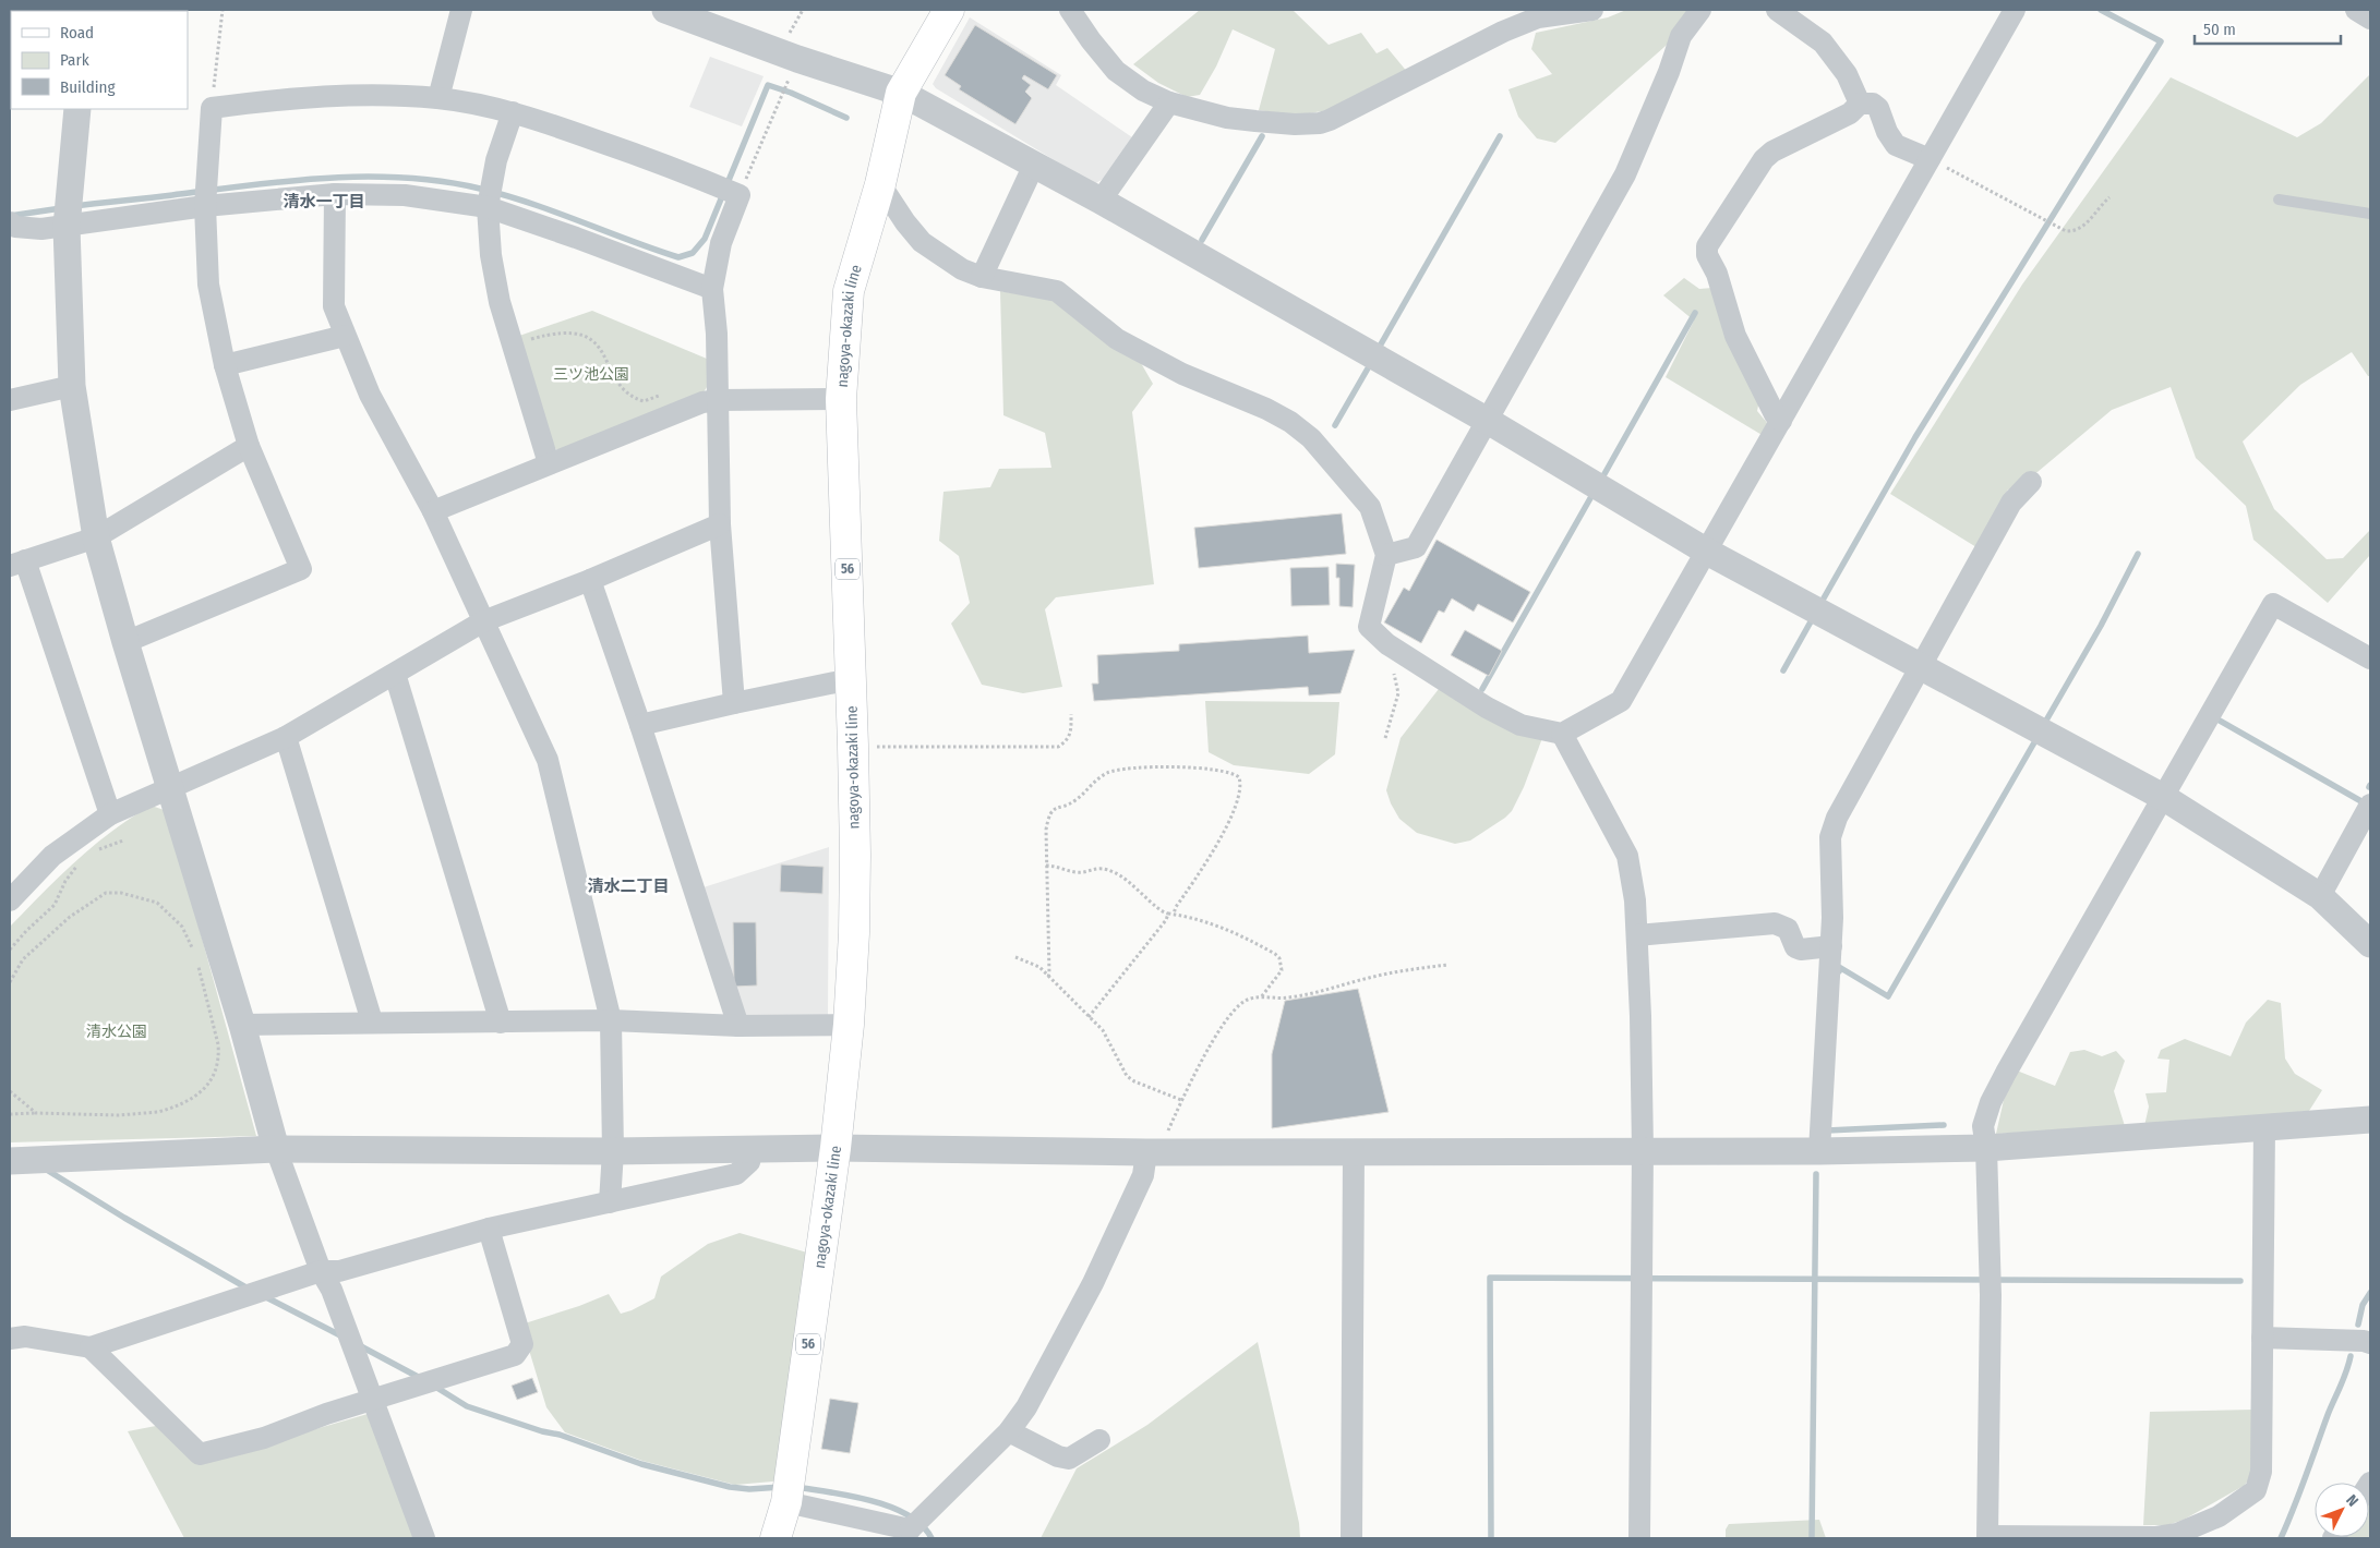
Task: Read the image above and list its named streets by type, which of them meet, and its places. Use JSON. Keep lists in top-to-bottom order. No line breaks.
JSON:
{"streets":{"main road":["nagoya-okazaki line","56"]},"districts":["清水一丁目","清水二丁目"],"parks":["三ツ池公園","清水公園"],"legend":["Road","Park","Building"],"scale_bar":"50 m","north":"top right"}
